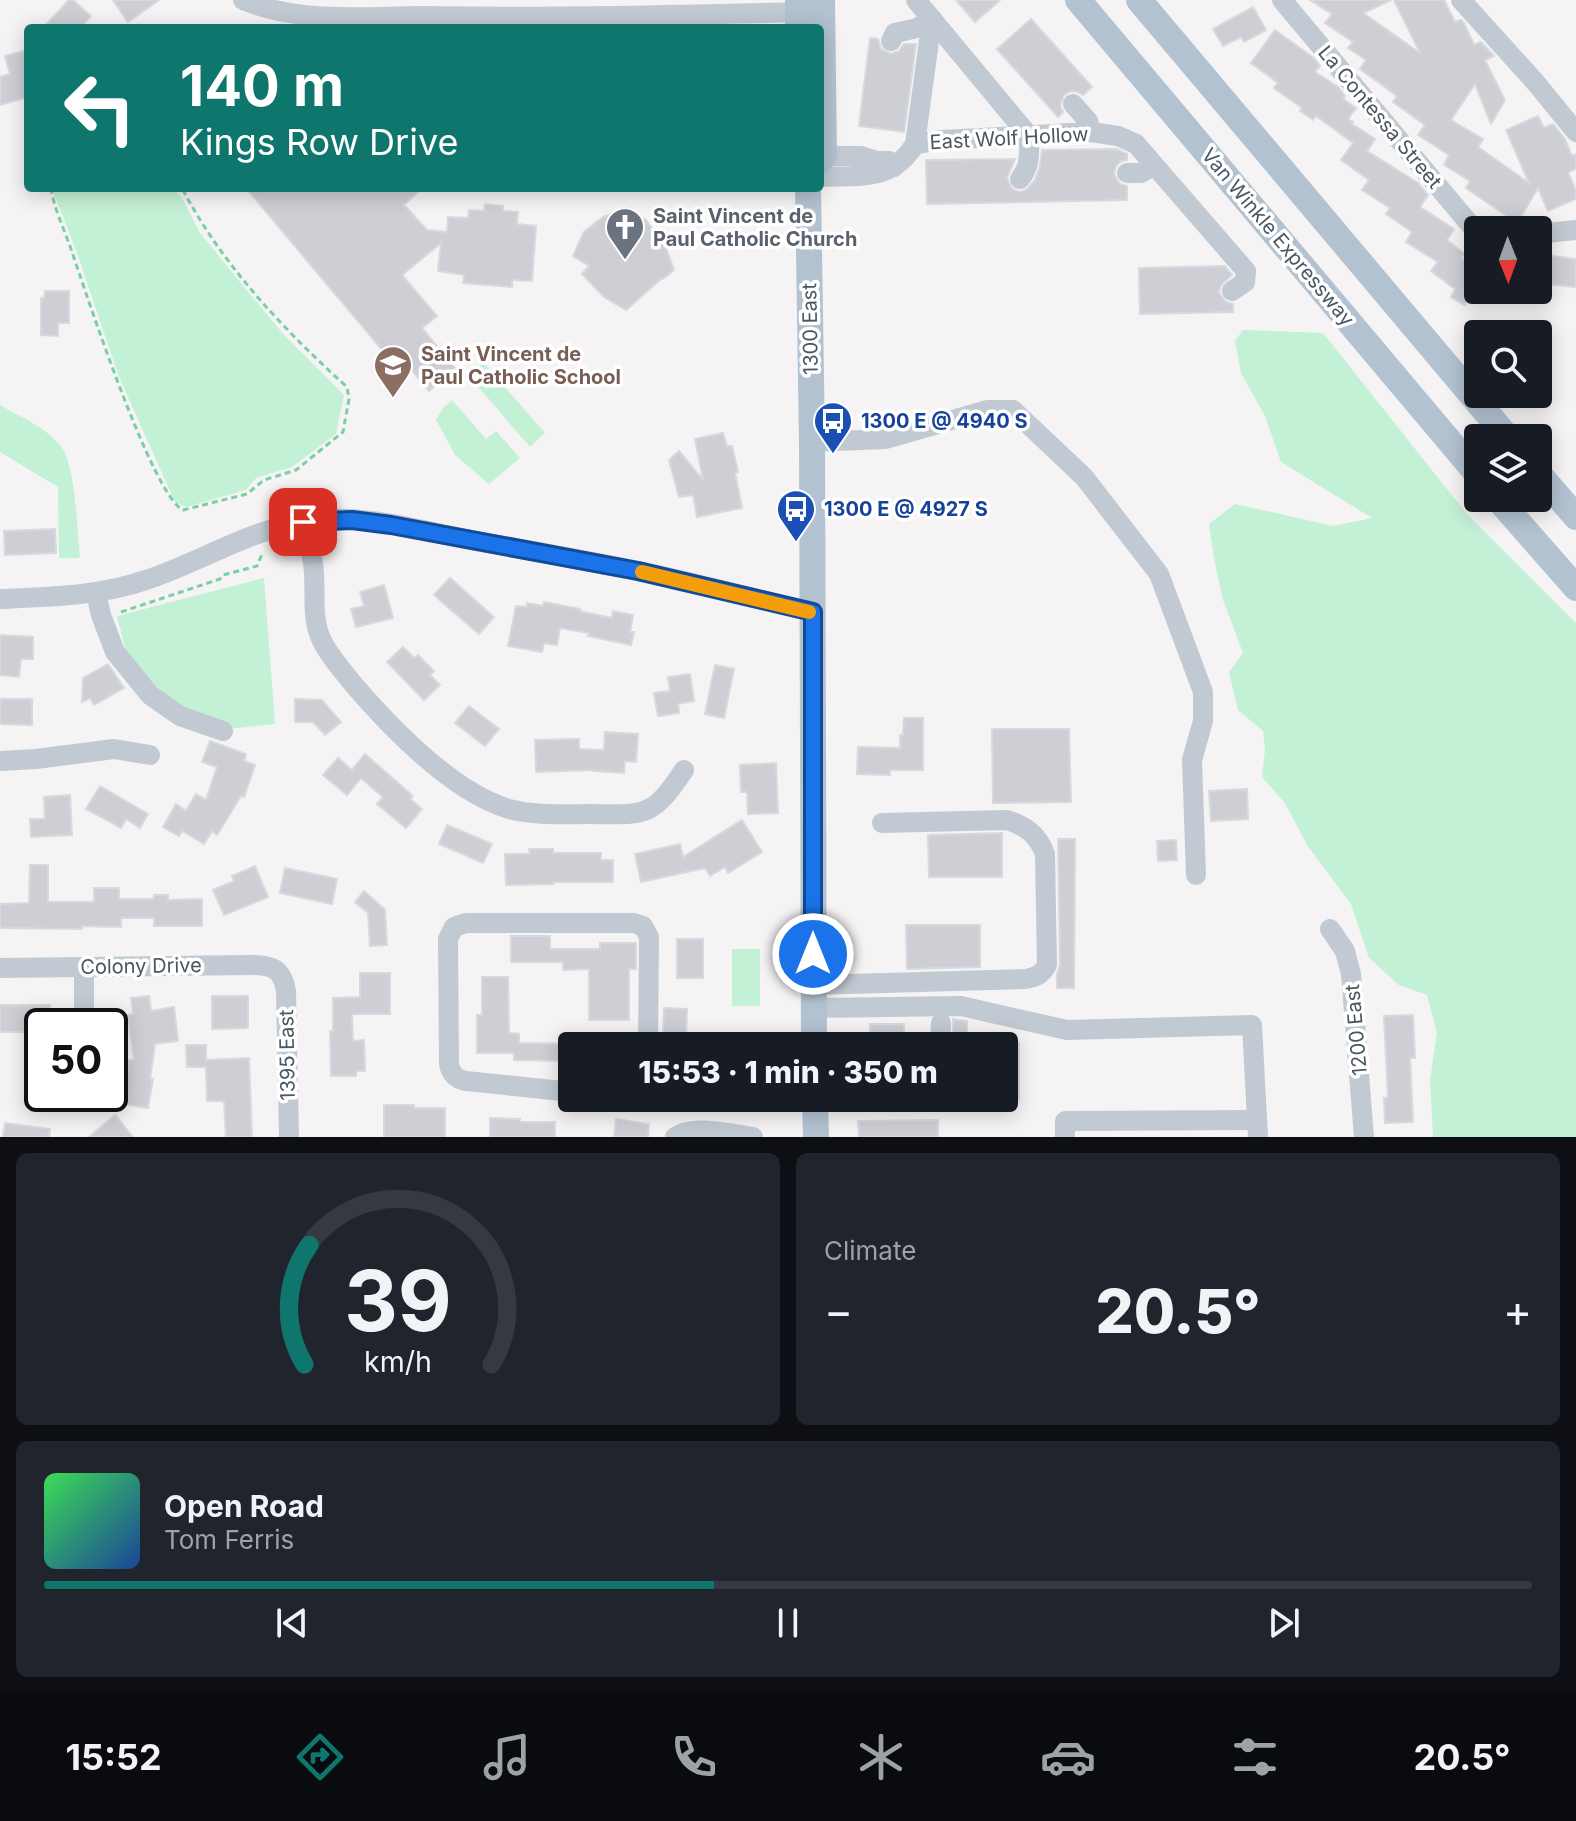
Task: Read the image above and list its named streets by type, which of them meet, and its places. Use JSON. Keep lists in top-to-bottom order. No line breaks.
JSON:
{"streets":{"main road":["Van Winkle Expressway","1300 East"],"street":["La Contessa Street","East Wolf Hollow","Colony Drive","1200 East","1395 East"]},"crossings":[["Colony Drive","1395 East"]],"places":{"church":["Saint Vincent de Paul Catholic Church"],"school or university":["Saint Vincent de Paul Catholic School"],"bus stop":["1300 E @ 4940 S","1300 E @ 4927 S"]},"north":"bottom","page":{"turn":["140 m","Kings Row Drive"],"limit":"50","trip":"15:53 · 1 min · 350 m","tile":"Climate","heat":["−","20.5°","+"],"song":["Open Road","Tom Ferris"],"tabs":["15:52","20.5°"],"gauge":["39","km/h"]}}
